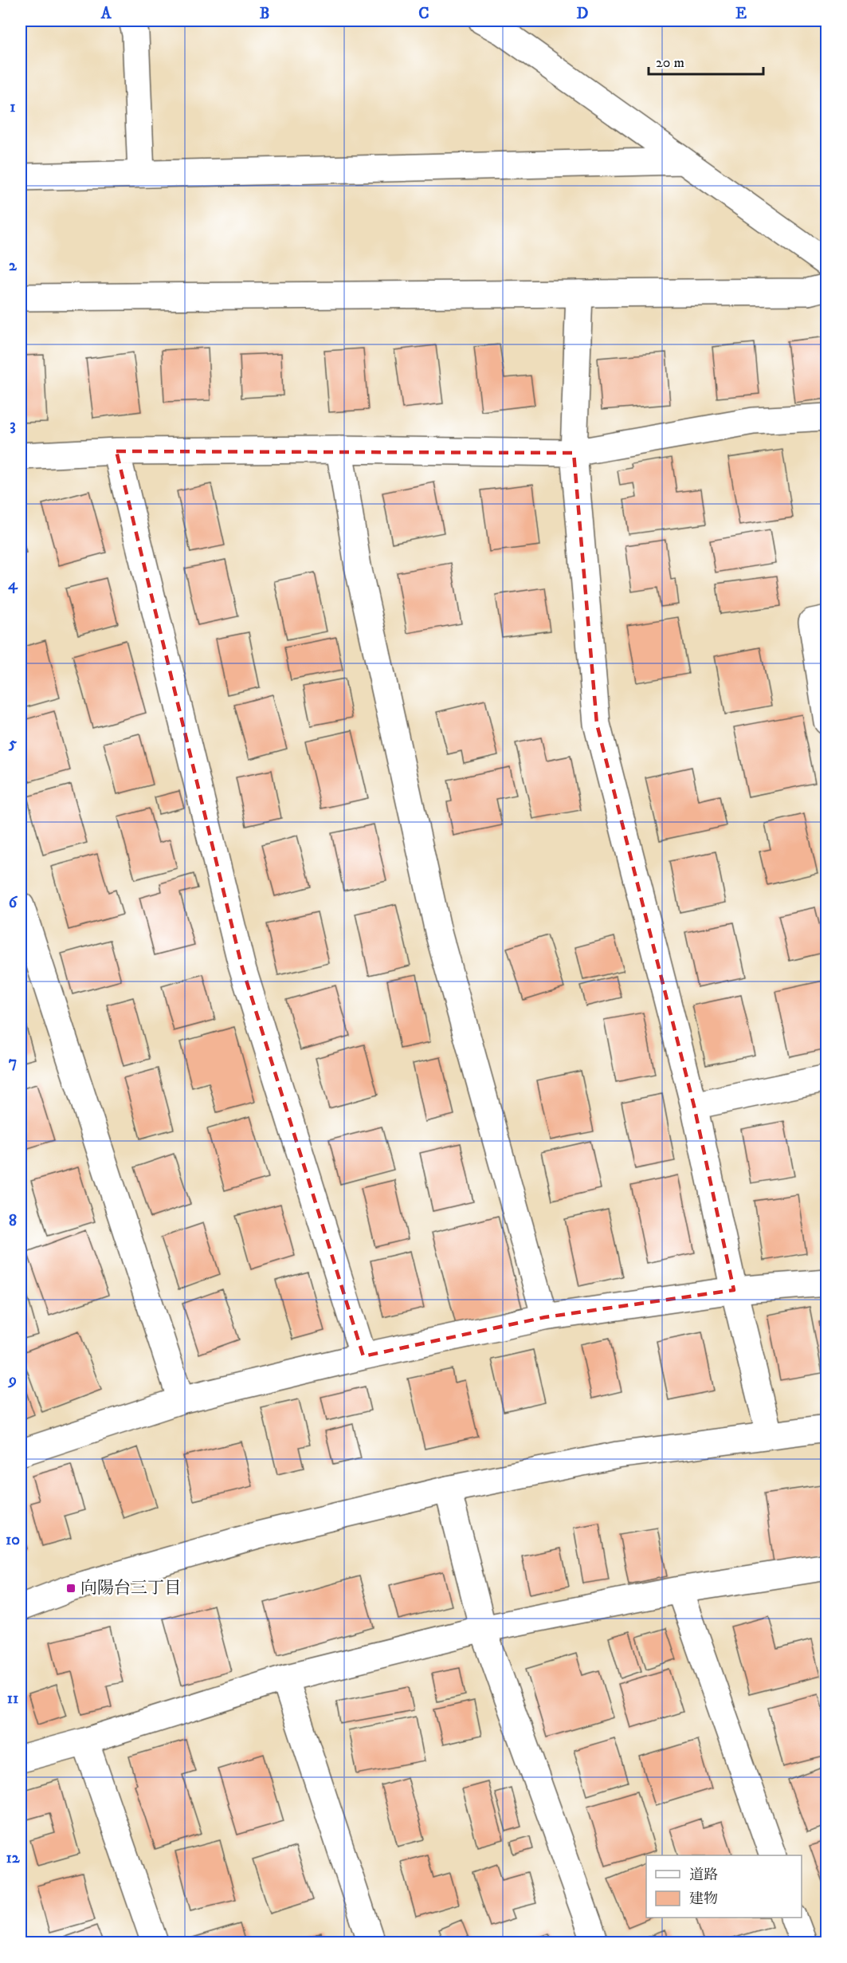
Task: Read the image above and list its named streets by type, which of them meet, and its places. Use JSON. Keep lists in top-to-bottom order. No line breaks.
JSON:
{"places":{"transit":["向陽台三丁目"]},"legend":["道路","建物"],"scale_bar":"20 m","grid":{"columns":["A","B","C","D","E"],"rows":["1","2","3","4","5","6","7","8","9","10","11","12"]}}
